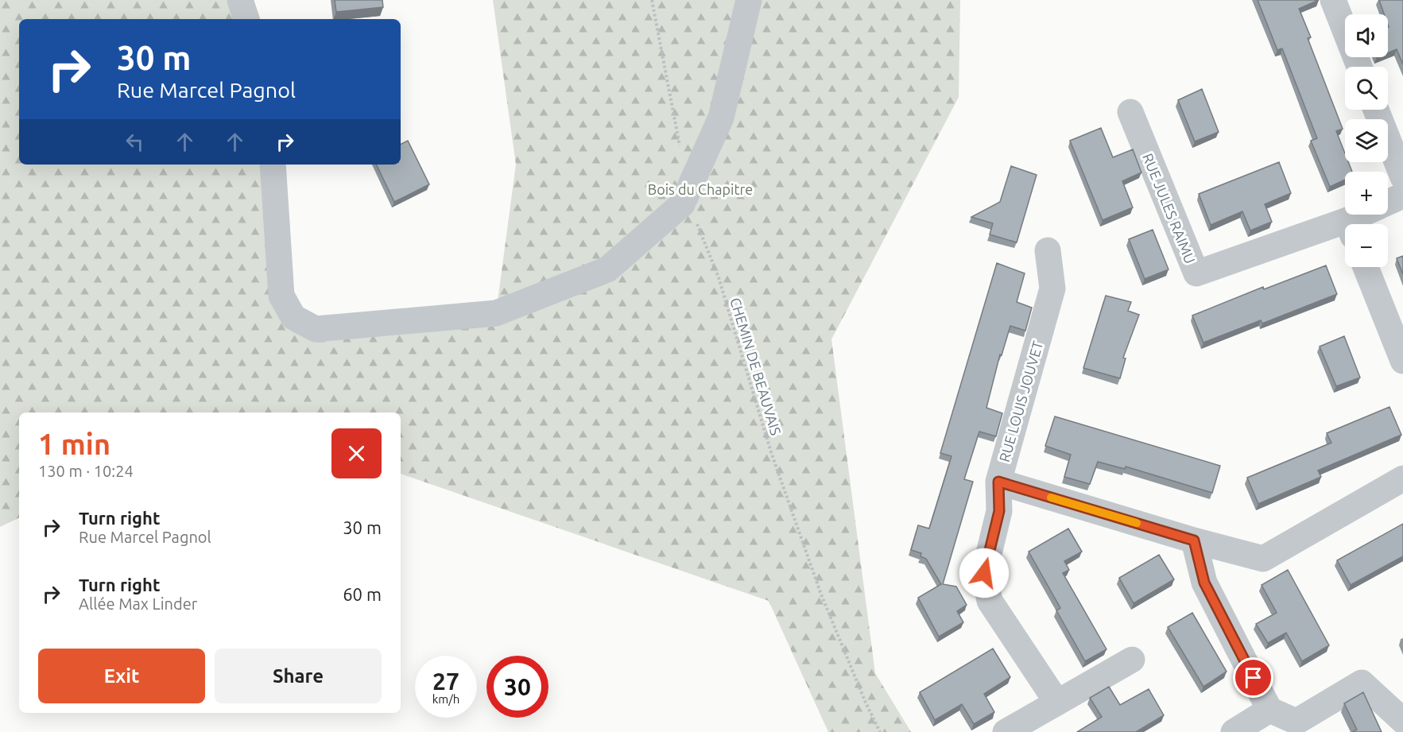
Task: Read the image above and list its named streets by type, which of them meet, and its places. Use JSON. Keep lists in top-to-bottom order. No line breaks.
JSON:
{"streets":{"street":["RUE JULES RAIMU","RUE LOUIS JOUVET"],"path":["CHEMIN DE BEAUVAIS"]},"parks":["Bois du Chapitre"],"page":{"map_buttons":["+","−"],"turn":["30 m","Rue Marcel Pagnol"],"heading":["1 min","130 m · 10:24"],"list":[{"name":"Turn right","note":"Rue Marcel Pagnol","value":"30 m"},{"name":"Turn right","note":"Allée Max Linder","value":"60 m"}],"buttons":["Exit","Share"],"speed":"27 km/h","limit":"30"}}
